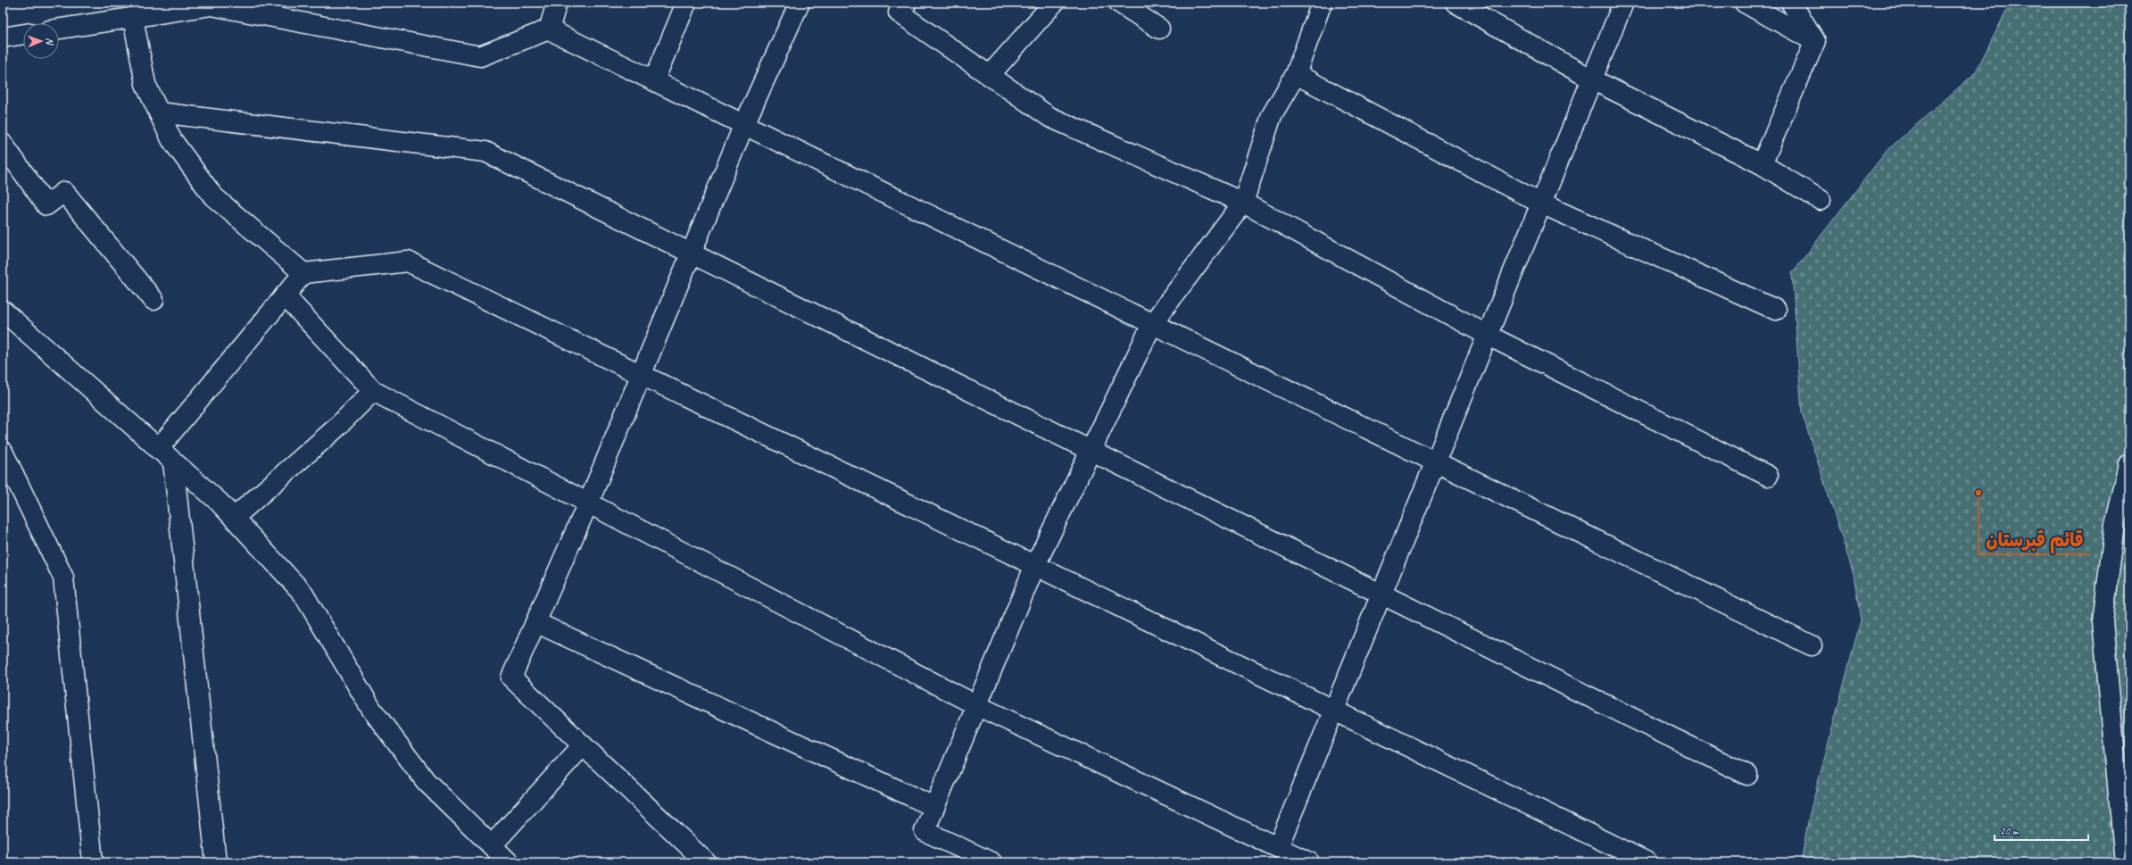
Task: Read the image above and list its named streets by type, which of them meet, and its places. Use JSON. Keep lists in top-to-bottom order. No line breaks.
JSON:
{"places":["قائم قبرستان"],"scale_bar":"20 m","north":"right"}
